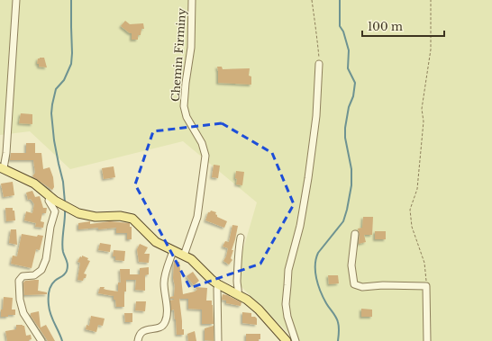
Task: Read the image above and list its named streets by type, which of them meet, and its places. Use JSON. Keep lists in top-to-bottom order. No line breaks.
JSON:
{"streets":{"street":["Chemin Firminy"]},"scale_bar":"100 m"}
